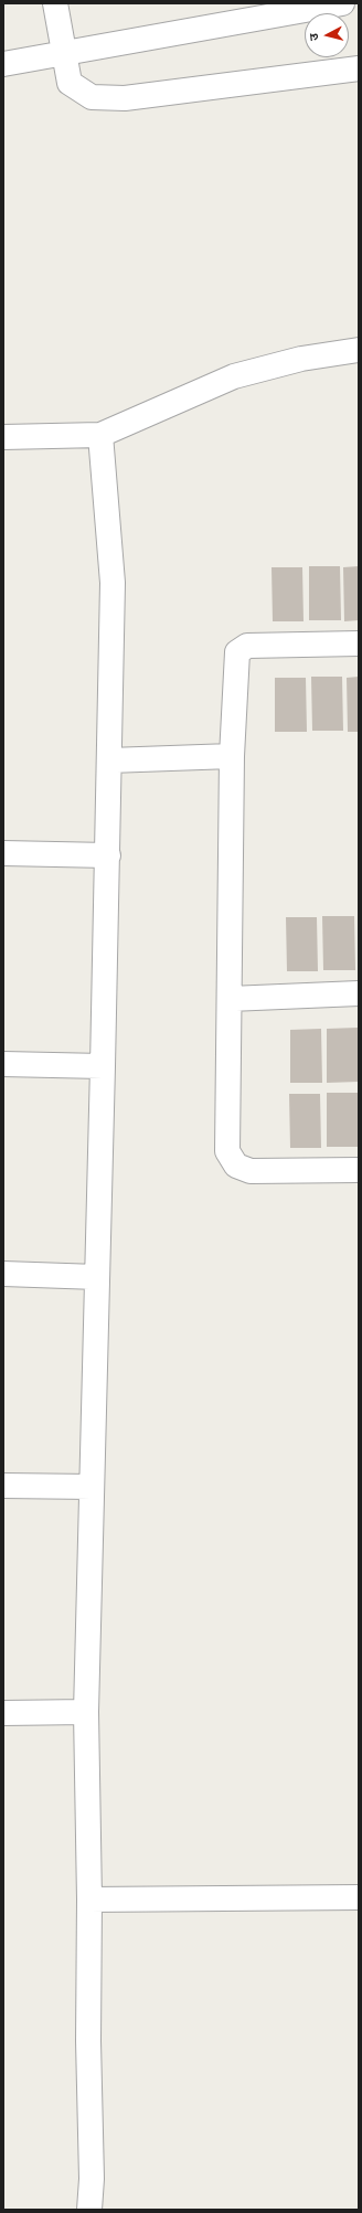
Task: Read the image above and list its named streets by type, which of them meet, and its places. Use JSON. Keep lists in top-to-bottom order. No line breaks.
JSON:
{"north":"left"}
